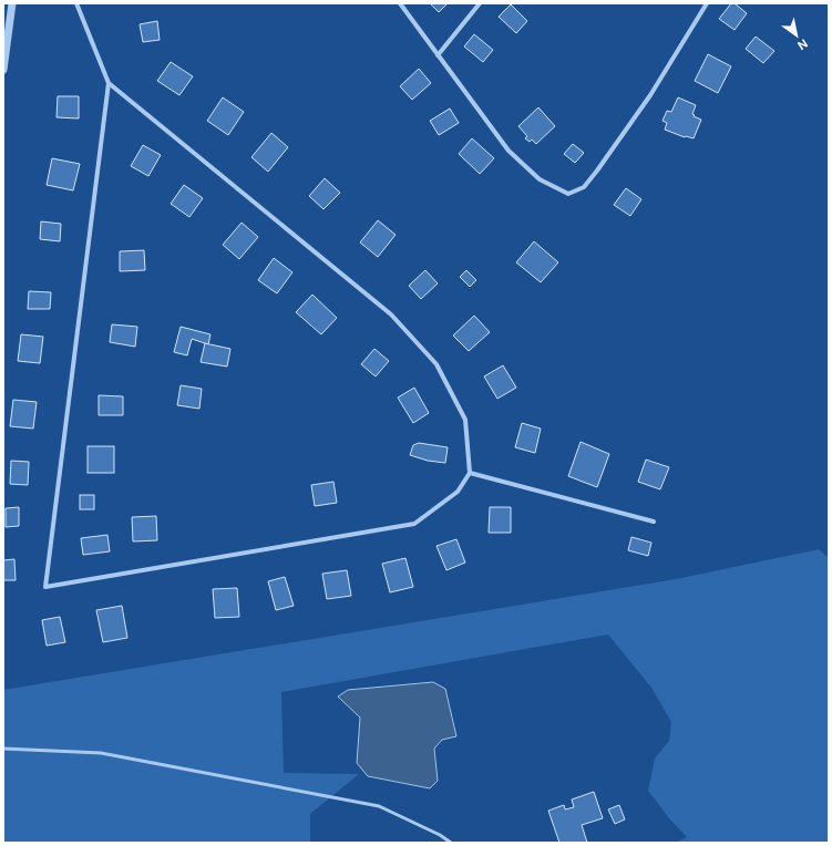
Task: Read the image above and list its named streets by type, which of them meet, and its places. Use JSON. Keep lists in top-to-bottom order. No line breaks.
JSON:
{"north":"bottom right"}
